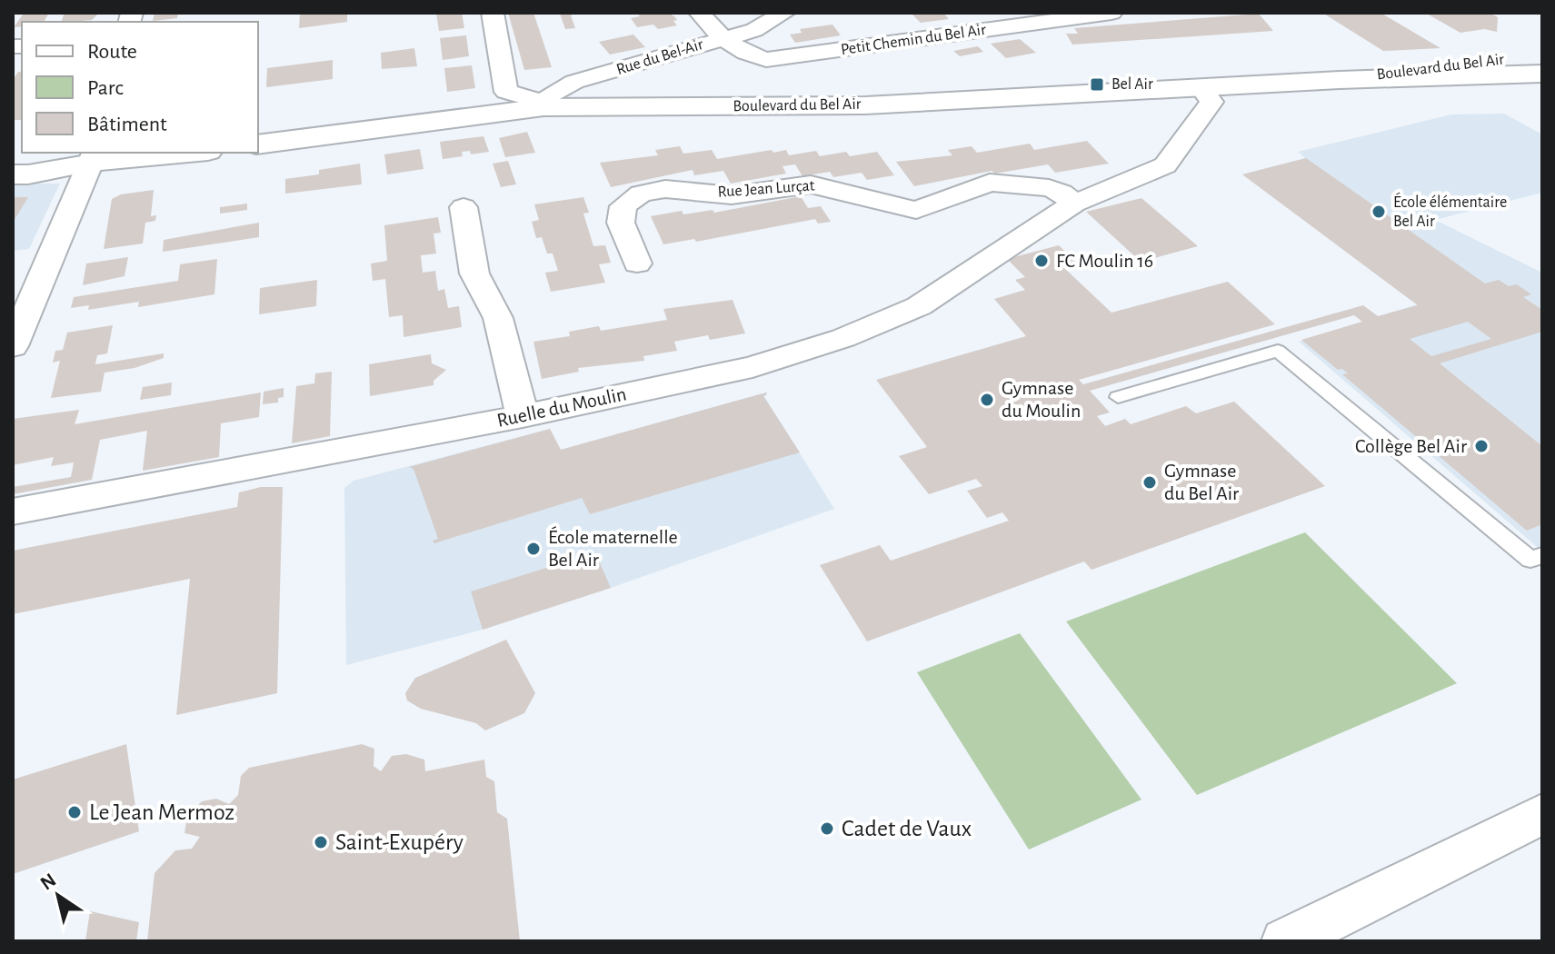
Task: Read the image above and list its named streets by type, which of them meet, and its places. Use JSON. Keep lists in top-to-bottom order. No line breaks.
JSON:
{"streets":{"main road":["Boulevard du Bel Air"],"street":["Petit Chemin du Bel Air","Rue du Bel-Air","Rue Jean Lurçat","Ruelle du Moulin"]},"crossings":[["Petit Chemin du Bel Air","Rue du Bel-Air"],["Rue du Bel-Air","Boulevard du Bel Air"],["Rue Jean Lurçat","Ruelle du Moulin"]],"places":{"transit":["Bel Air"],"other":["École élémentaire Bel Air","FC Moulin 16","Gymnase du Moulin","Collège Bel Air","Gymnase du Bel Air","École maternelle Bel Air","Le Jean Mermoz","Cadet de Vaux","Saint-Exupéry"]},"legend":["Route","Parc","Bâtiment"],"north":"top left"}
